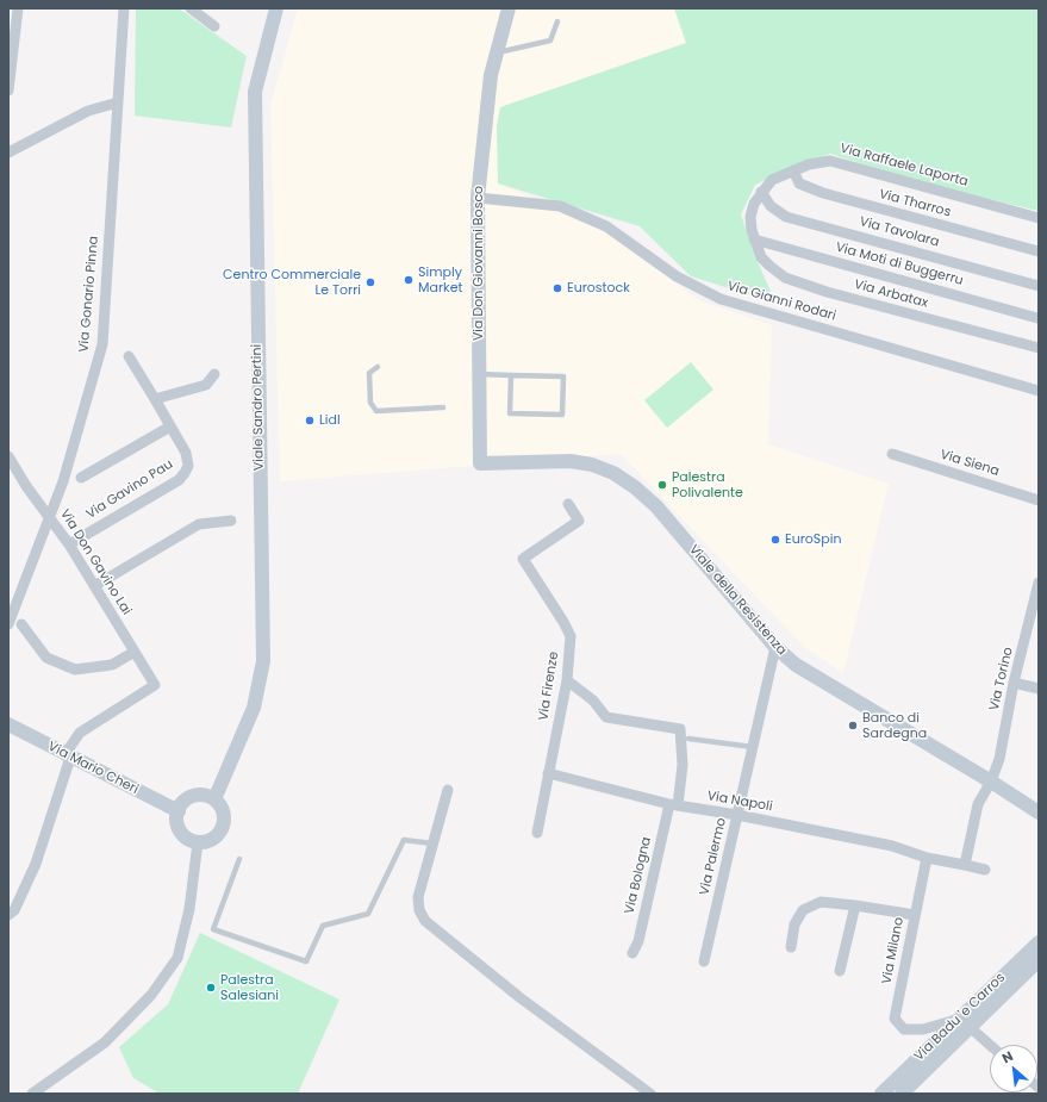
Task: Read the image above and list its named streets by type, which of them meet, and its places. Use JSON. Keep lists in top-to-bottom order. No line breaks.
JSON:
{"streets":{"main road":["Via Don Giovanni Bosco","Viale Sandro Pertini","Viale della Resistenza","Via Mario Cheri","Via Badu 'e Carros"],"street":["Via Raffaele Laporta","Via Tharros","Via Tavolara","Via Moti di Buggerru","Via Gonario Pinna","Via Arbatax","Via Gianni Rodari","Via Siena","Via Gavino Pau","Via Don Gavino Lai","Via Torino","Via Firenze","Via Napoli","Via Palermo","Via Bologna","Via Milano"]},"crossings":[["Via Raffaele Laporta","Via Tharros"],["Via Raffaele Laporta","Via Tavolara"],["Via Raffaele Laporta","Via Moti di Buggerru"],["Via Raffaele Laporta","Via Arbatax"],["Via Don Giovanni Bosco","Via Gianni Rodari"],["Via Don Giovanni Bosco","Viale della Resistenza"],["Via Moti di Buggerru","Via Arbatax"],["Via Gonario Pinna","Via Don Gavino Lai"],["Viale Sandro Pertini","Via Mario Cheri"],["Via Gavino Pau","Via Don Gavino Lai"],["Via Don Gavino Lai","Via Mario Cheri"],["Viale della Resistenza","Via Torino"],["Viale della Resistenza","Via Palermo"],["Via Firenze","Via Napoli"],["Via Firenze","Via Bologna"],["Via Napoli","Via Palermo"],["Via Napoli","Via Bologna"],["Via Napoli","Via Milano"],["Via Milano","Via Badu 'e Carros"]],"places":["Simply Market","Centro Commerciale Le Torri","Eurostock","Lidl","Palestra Polivalente","EuroSpin","Banco di Sardegna","Palestra Salesiani"],"north":"top left"}
